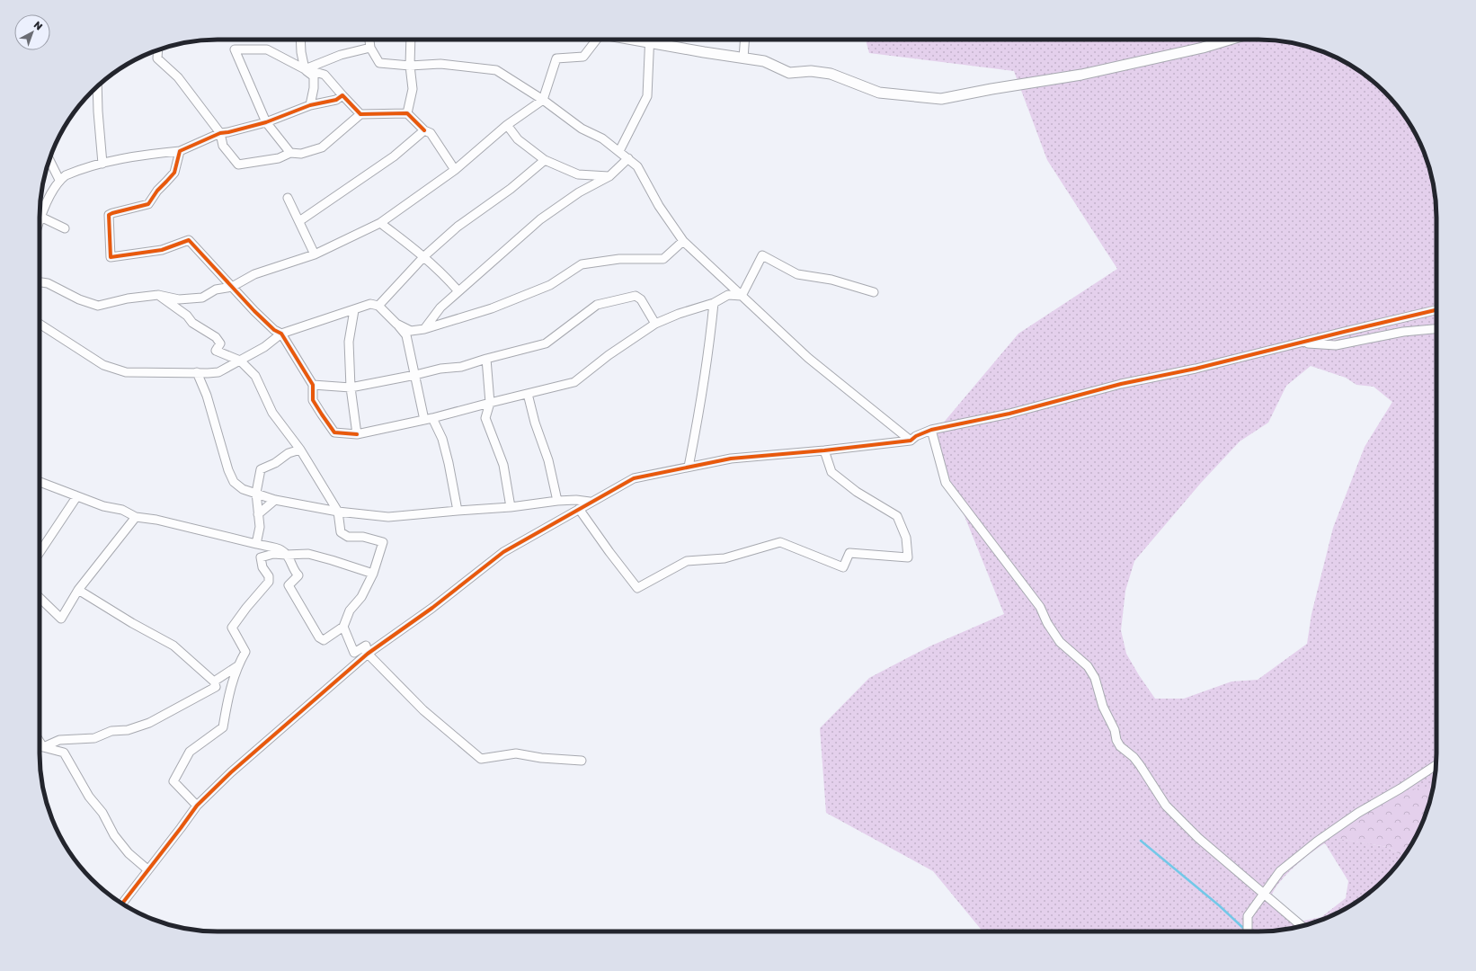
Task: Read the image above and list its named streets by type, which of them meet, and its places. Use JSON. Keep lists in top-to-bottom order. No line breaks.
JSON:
{"north":"top right"}
